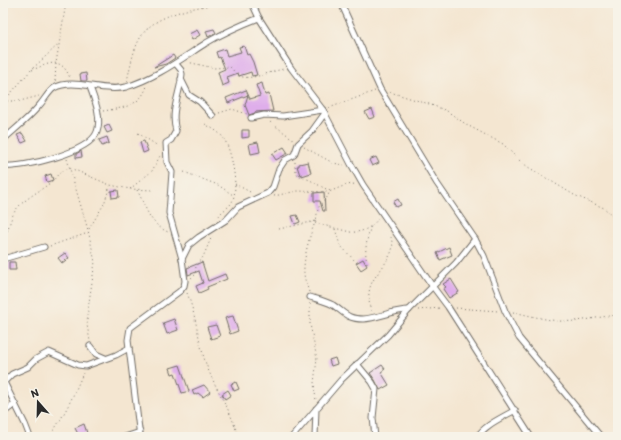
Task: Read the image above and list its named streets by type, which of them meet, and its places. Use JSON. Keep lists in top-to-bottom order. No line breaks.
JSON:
{"north":"top"}
